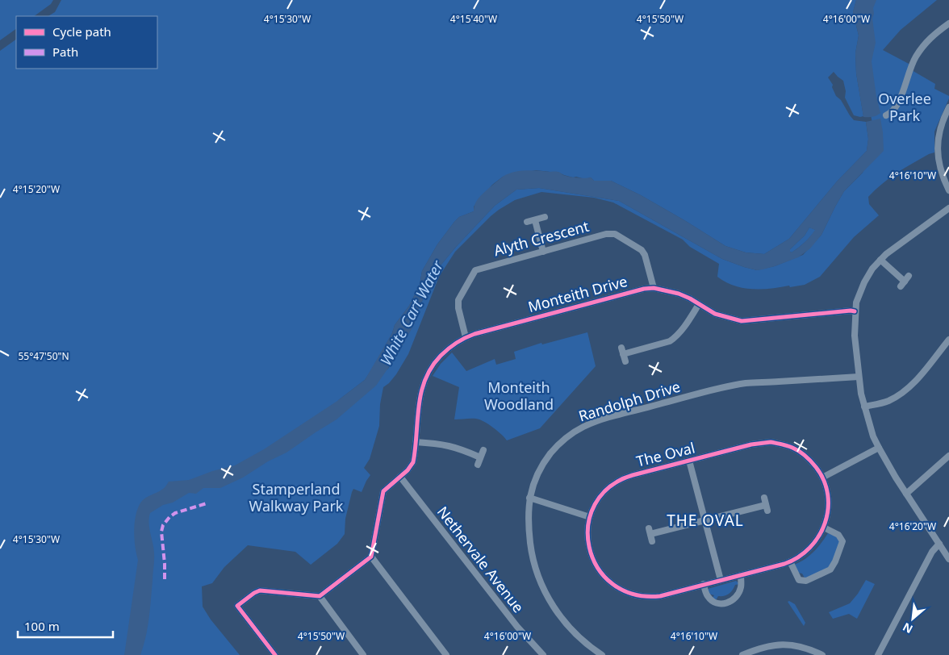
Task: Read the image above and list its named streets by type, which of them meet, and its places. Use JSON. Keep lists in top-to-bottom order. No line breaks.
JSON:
{"streets":{"street":["Alyth Crescent","Monteith Drive","Randolph Drive","The Oval","Nethervale Avenue"]},"crossings":[["Alyth Crescent","Monteith Drive"],["Monteith Drive","Nethervale Avenue"]],"districts":["THE OVAL"],"water":["White Cart Water"],"parks":["Overlee Park","Monteith Woodland","Stamperland Walkway Park"],"legend":["Cycle path","Path"],"scale_bar":"100 m","north":"bottom left","coordinates":["4°15'30\"W","4°15'40\"W","4°15'50\"W","4°16'00\"W","4°16'10\"W","4°15'20\"W","55°47'50\"N","4°16'20\"W"]}
